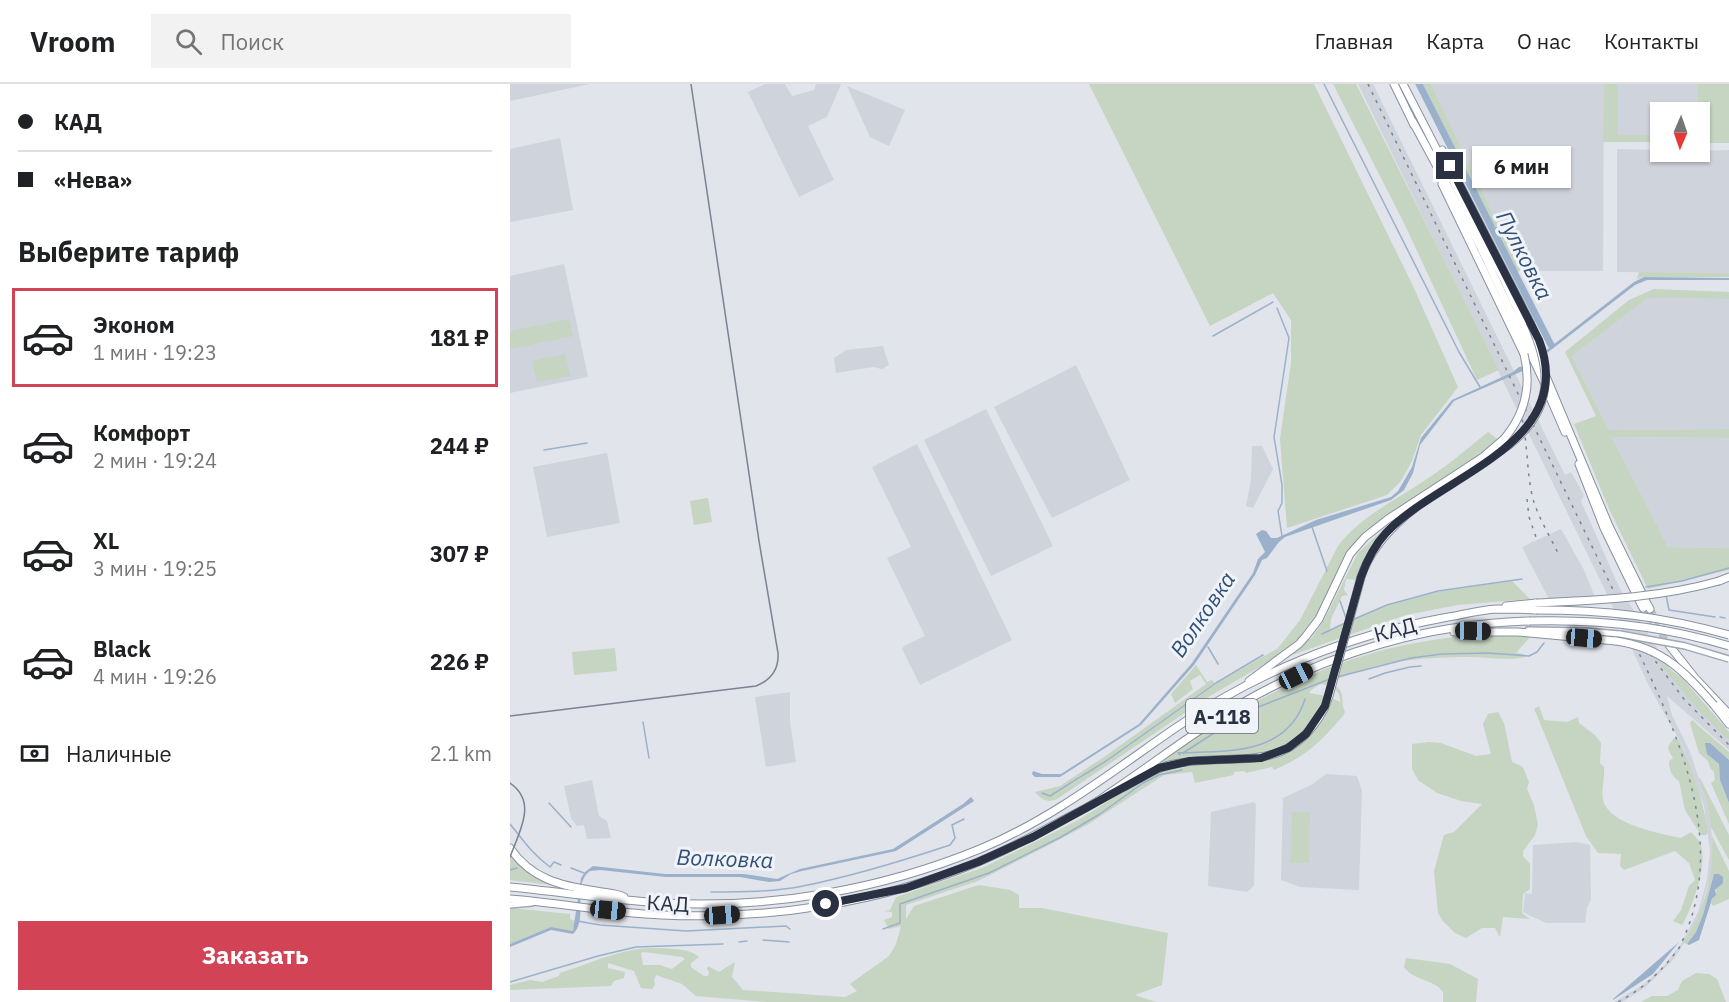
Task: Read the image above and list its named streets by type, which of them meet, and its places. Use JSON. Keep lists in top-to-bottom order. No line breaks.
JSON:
{"streets":{"highway":["КАД","А-118"]},"water":["Пулковка","Волковка"],"north":"bottom","page":{"header":"Vroom","search":"Поиск","nav":["Главная","Карта","О нас","Контакты"],"banner":["КАД","«Нева»"],"bubble":"6 мин","heading":"Выберите тариф","list":[{"name":"Эконом","note":"1 мин · 19:23","value":"181 ₽"},{"name":"Комфорт","note":"2 мин · 19:24","value":"244 ₽"},{"name":"XL","note":"3 мин · 19:25","value":"307 ₽"},{"name":"Black","note":"4 мин · 19:26","value":"226 ₽"}],"pay":["Наличные","2.1 km"],"buttons":"Заказать"}}
